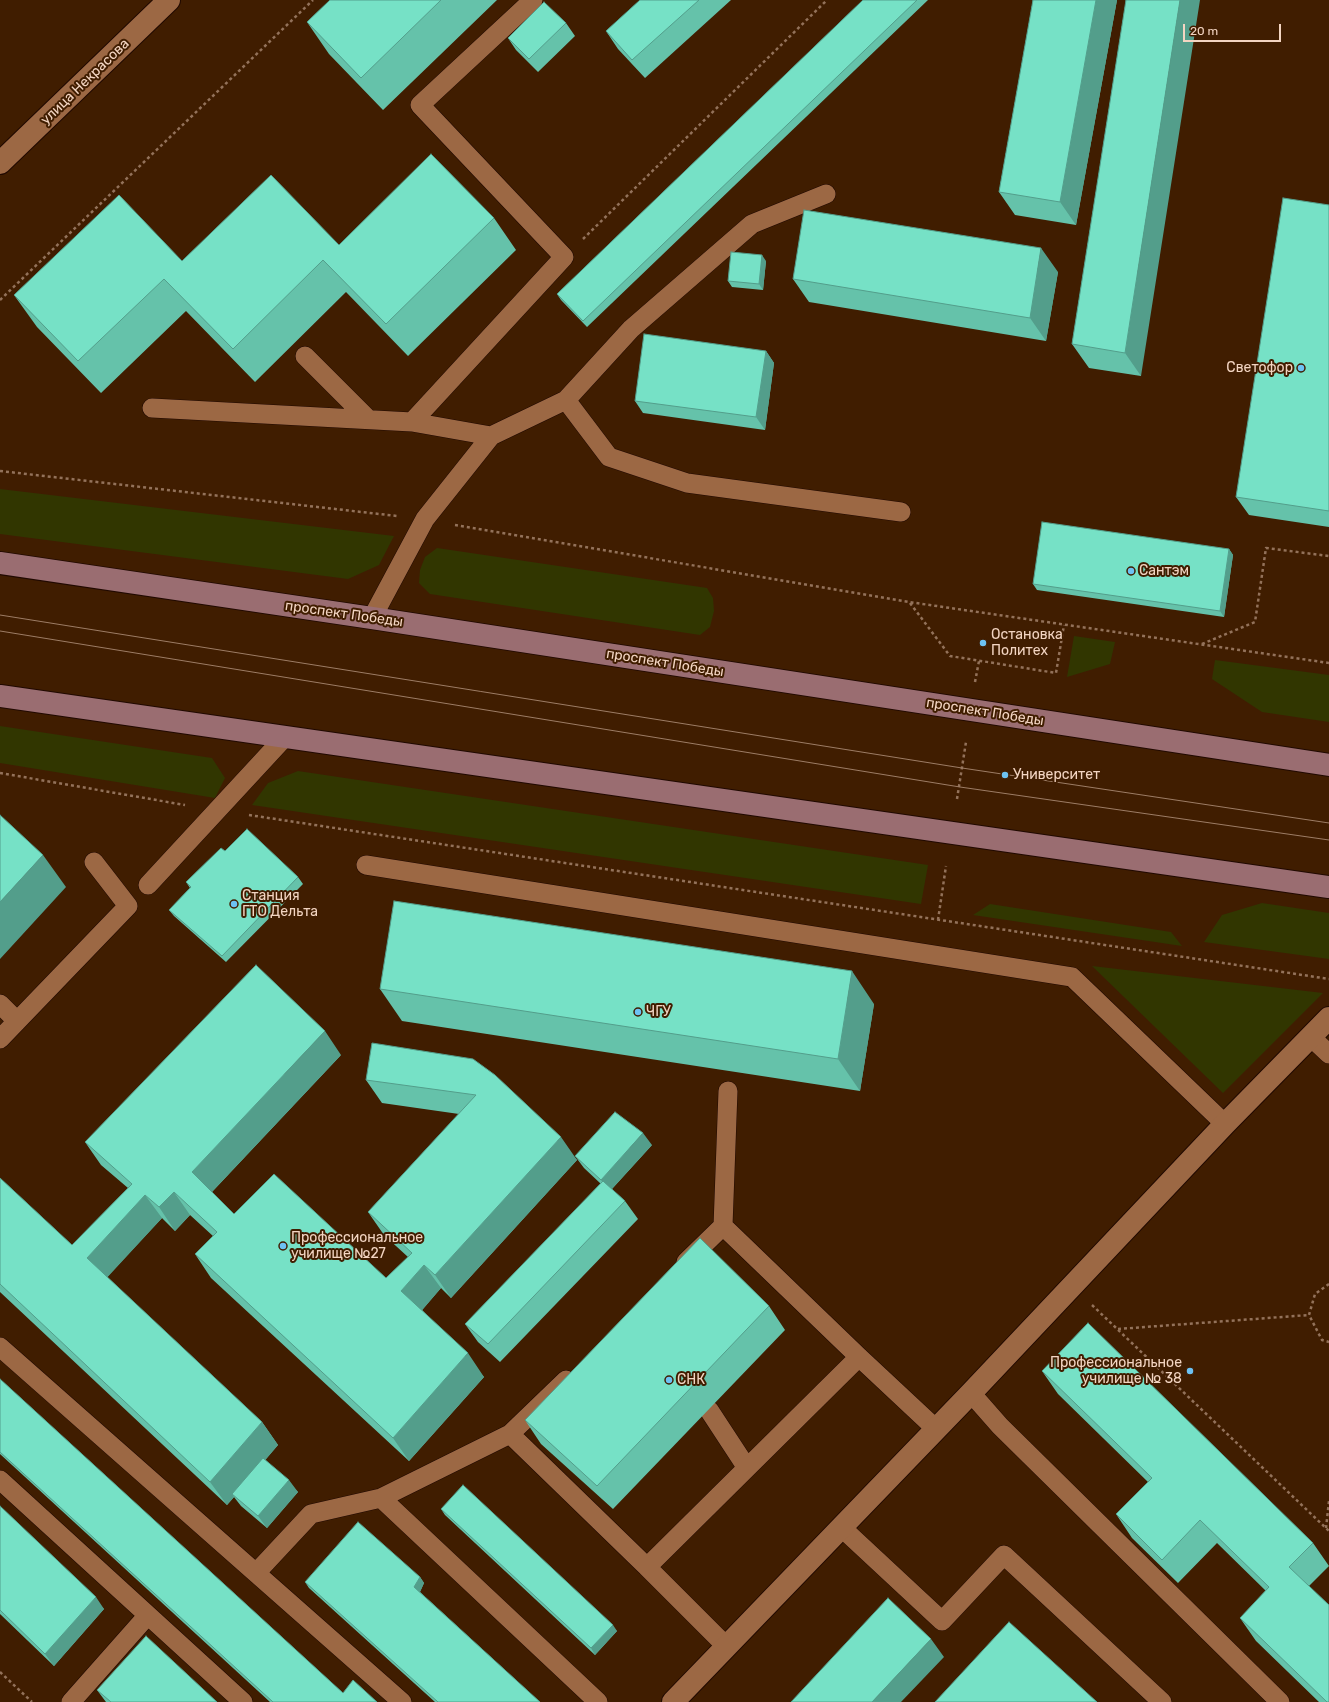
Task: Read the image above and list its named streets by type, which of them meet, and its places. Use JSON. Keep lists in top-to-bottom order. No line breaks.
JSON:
{"streets":{"main road":["проспект Победы"],"street":["улица Некрасова"]},"places":["Светофор","Сантэм","Остановка Политех","Университет","Станция ГТО Дельта","ЧГУ","Профессиональное училище №27","Профессиональное училище № 38","СНК"],"scale_bar":"20 m"}
